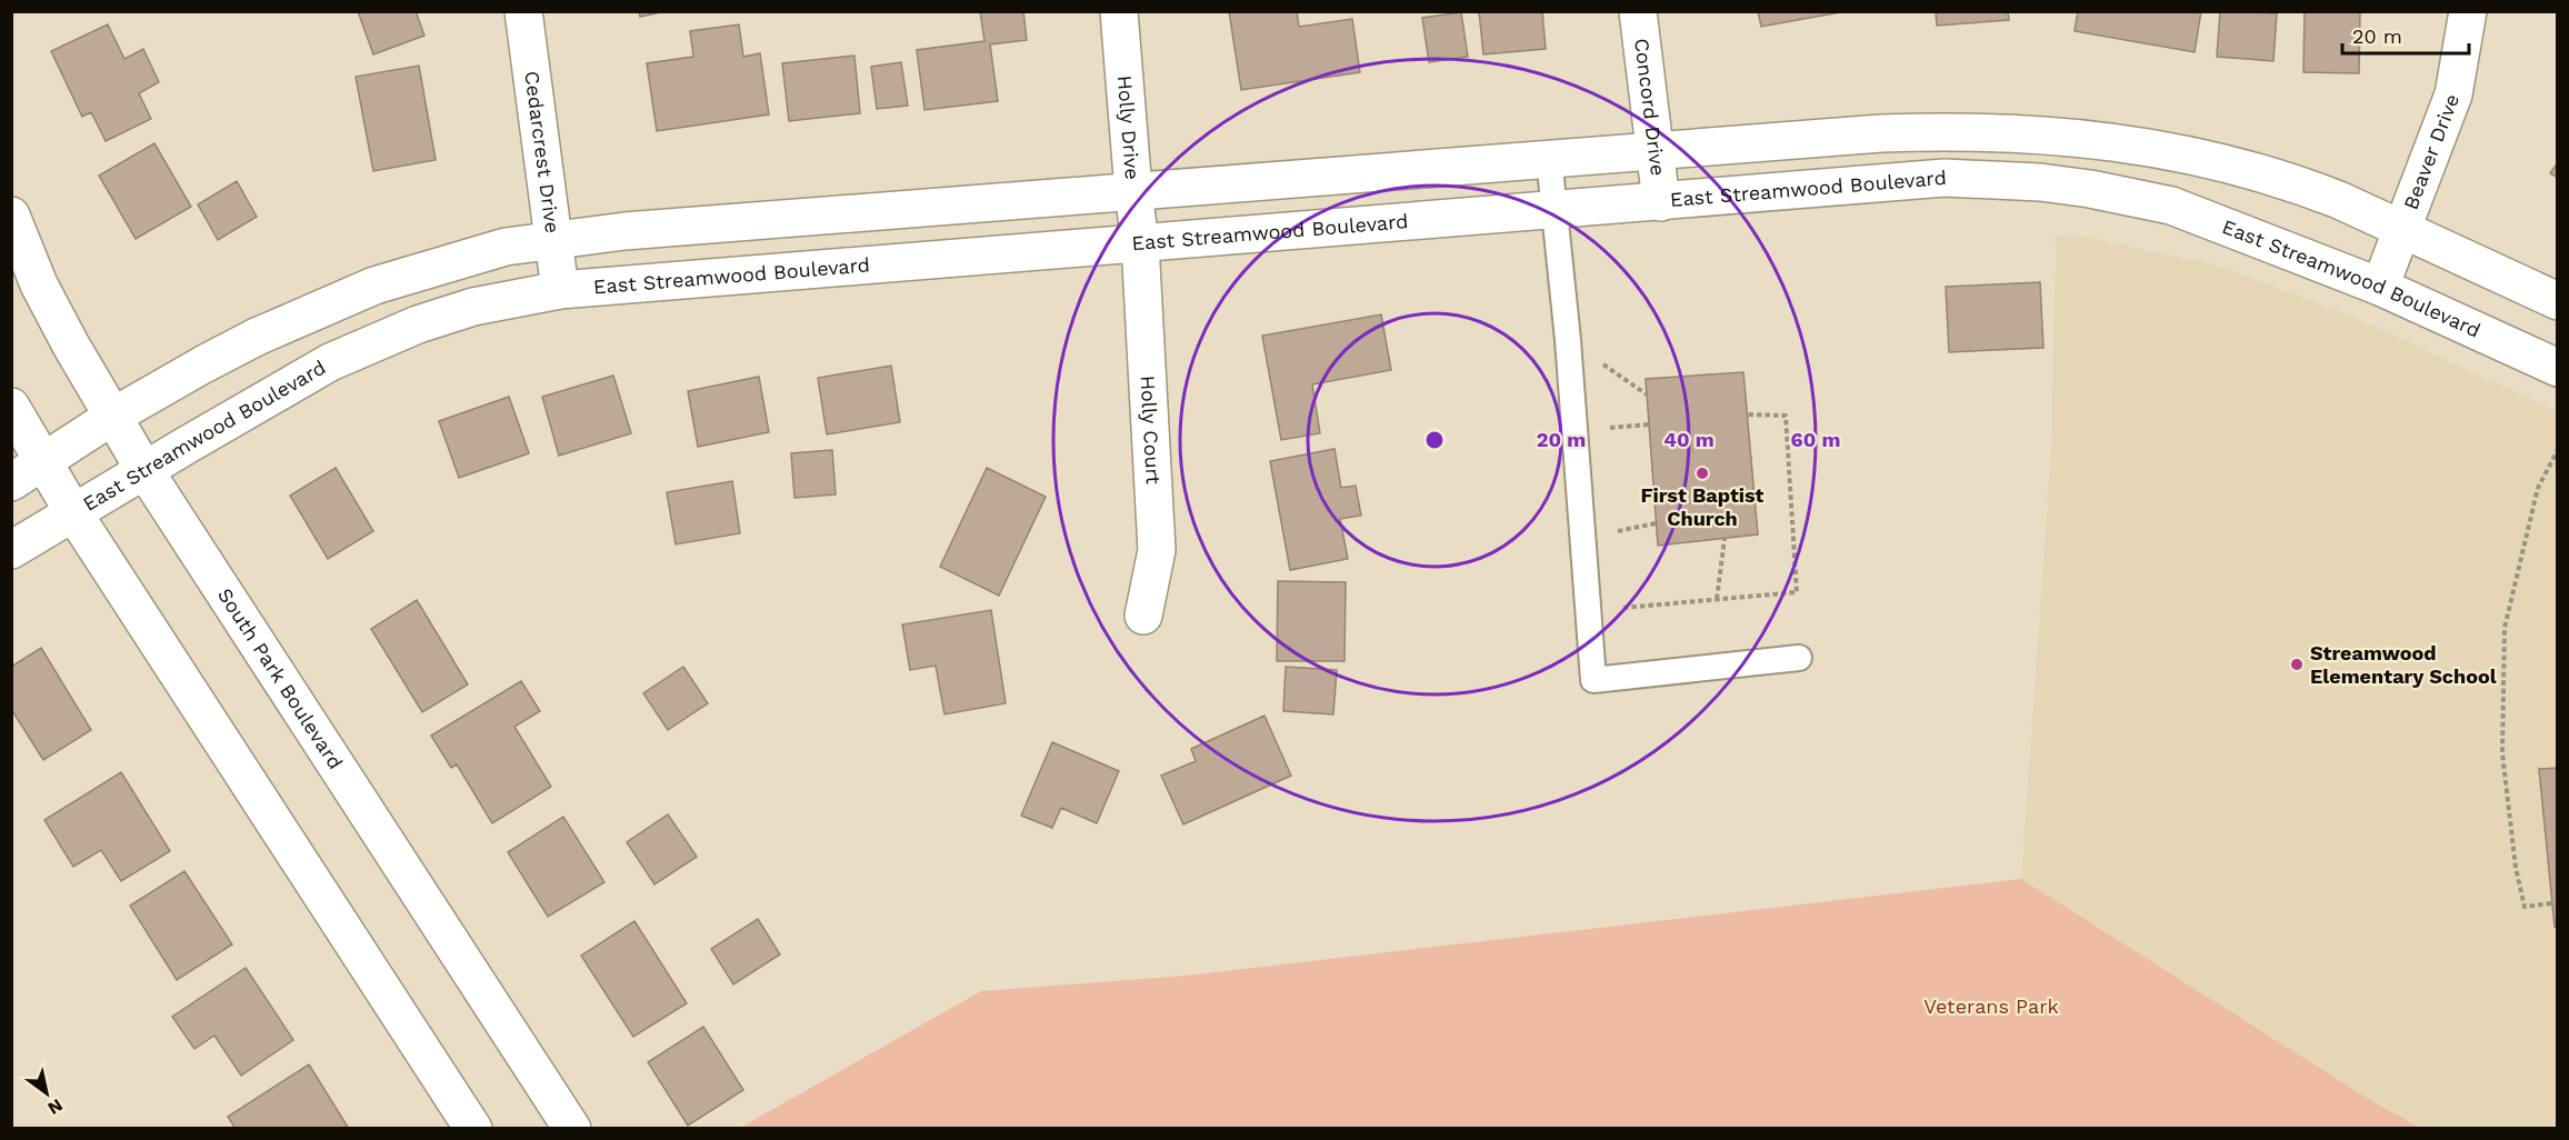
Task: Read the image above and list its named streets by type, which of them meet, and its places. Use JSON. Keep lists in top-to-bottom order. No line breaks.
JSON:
{"streets":{"street":["Concord Drive","Holly Drive","Cedarcrest Drive","Beaver Drive","East Streamwood Boulevard","Holly Court","South Park Boulevard"]},"crossings":[["Concord Drive","East Streamwood Boulevard"],["Holly Drive","East Streamwood Boulevard"],["Holly Drive","Holly Court"],["Cedarcrest Drive","East Streamwood Boulevard"],["Beaver Drive","East Streamwood Boulevard"],["East Streamwood Boulevard","Holly Court"],["East Streamwood Boulevard","South Park Boulevard"]],"parks":["Veterans Park"],"places":["First Baptist Church","Streamwood Elementary School"],"scale_bar":"20 m","north":"bottom right","rings":["20 m","40 m","60 m"]}
